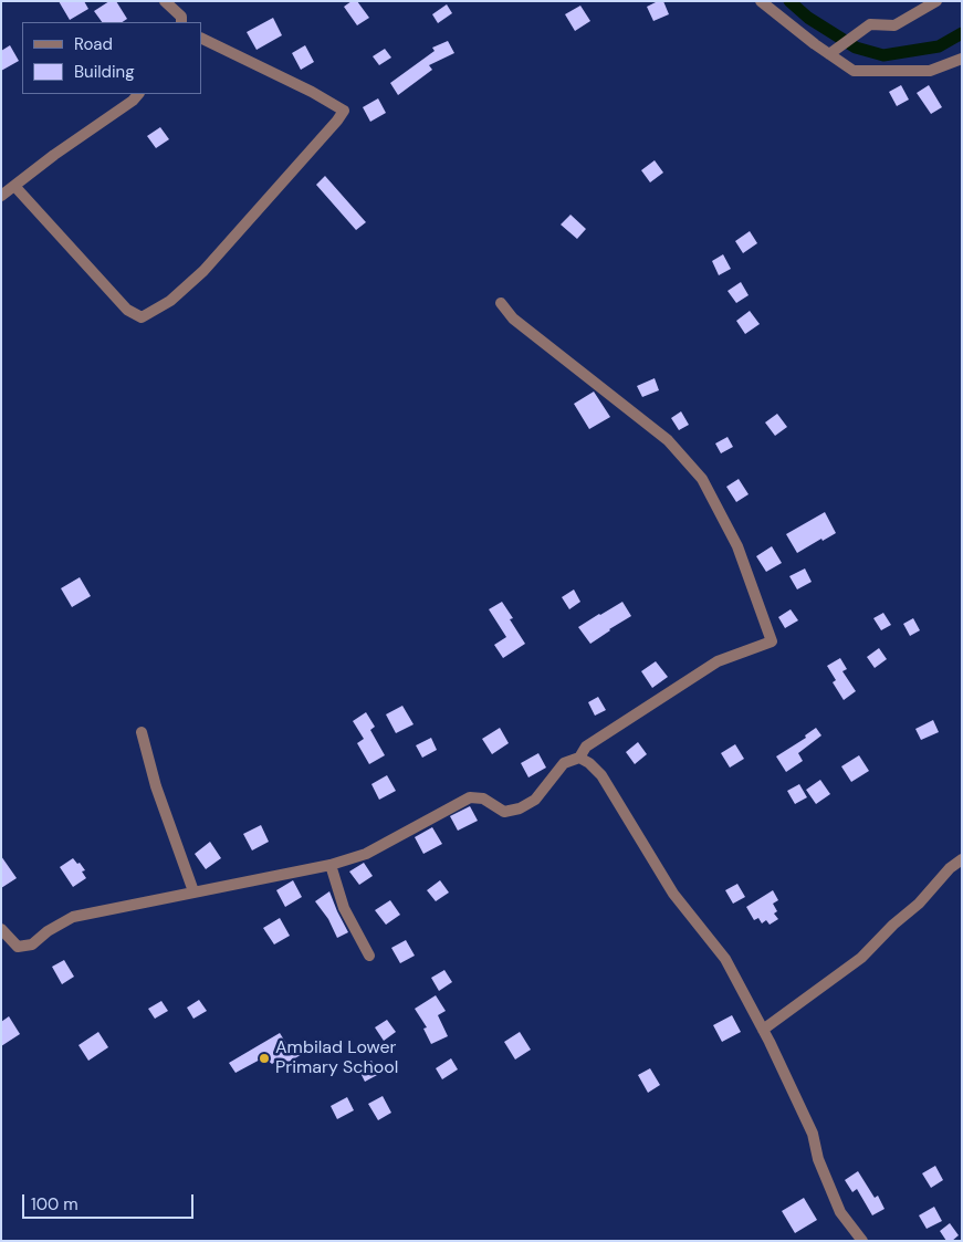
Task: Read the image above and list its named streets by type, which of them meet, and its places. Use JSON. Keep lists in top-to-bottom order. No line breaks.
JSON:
{"places":["Ambilad Lower Primary School"],"legend":["Road","Building"],"scale_bar":"100 m"}
